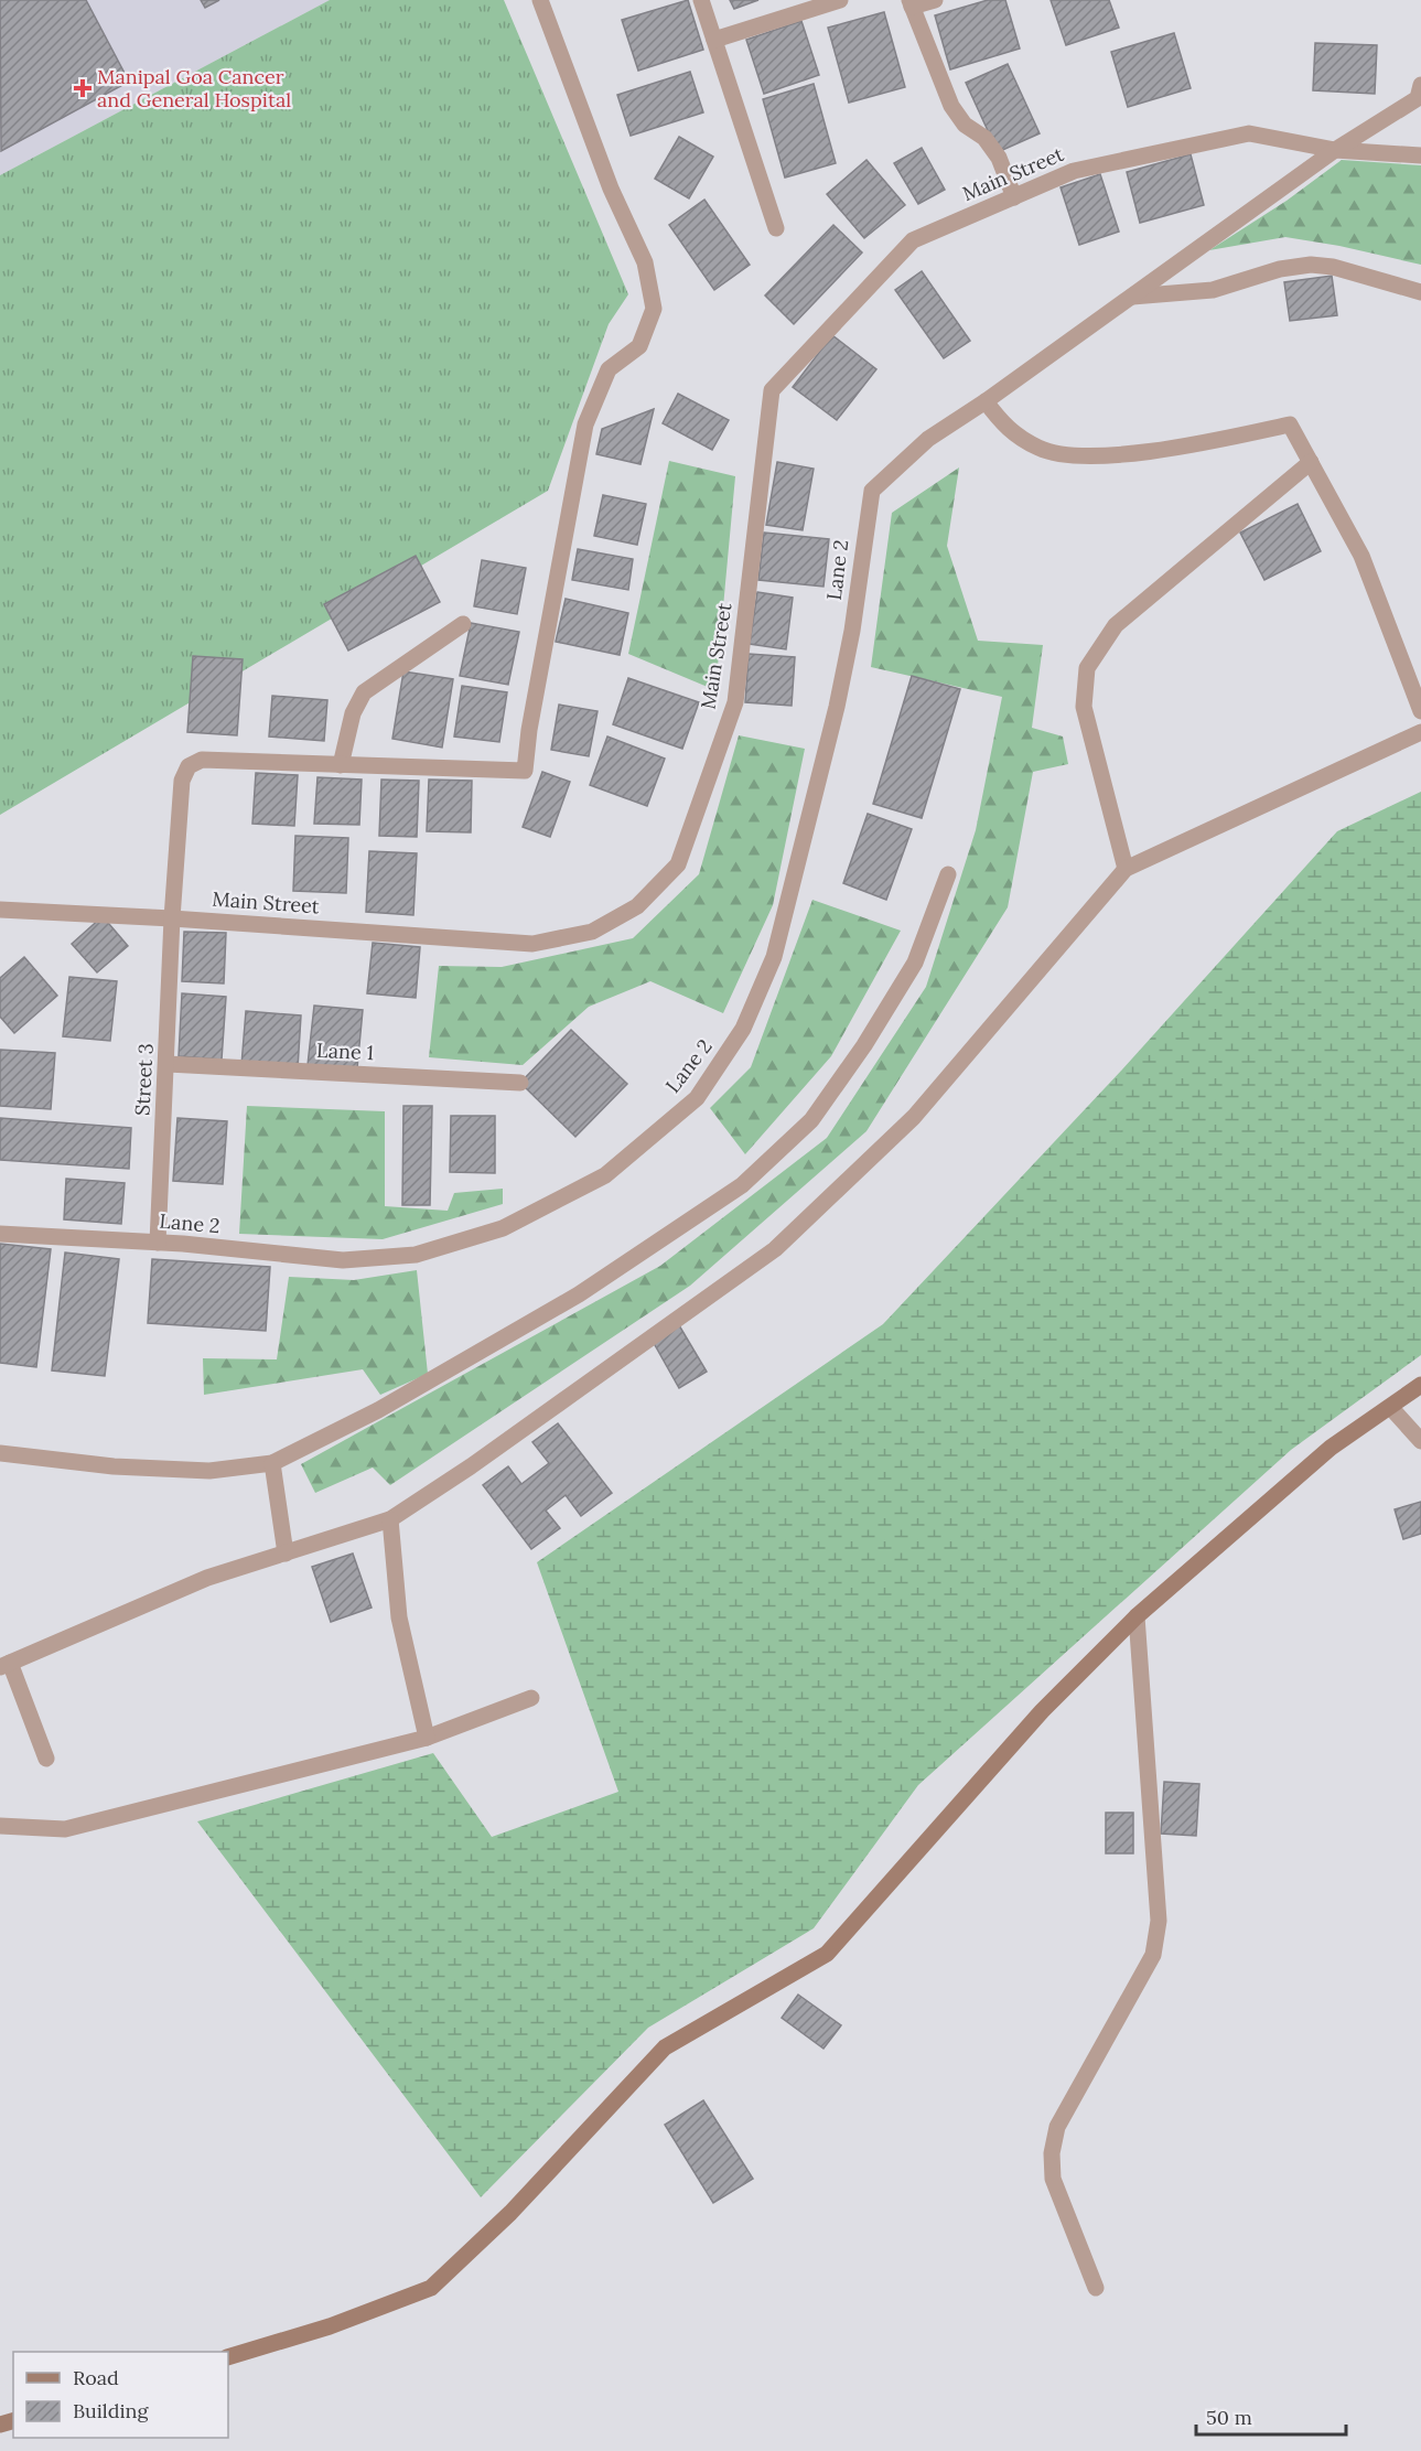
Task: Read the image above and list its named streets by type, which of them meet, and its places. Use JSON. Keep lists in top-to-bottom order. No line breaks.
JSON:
{"streets":{"street":["Main Street","Lane 2","Lane 1","Street 3"]},"crossings":[["Main Street","Lane 2"],["Main Street","Street 3"],["Lane 2","Street 3"],["Lane 1","Street 3"]],"places":{"health":["Manipal Goa Cancer and General Hospital"]},"legend":["Road","Building"],"scale_bar":"50 m"}
